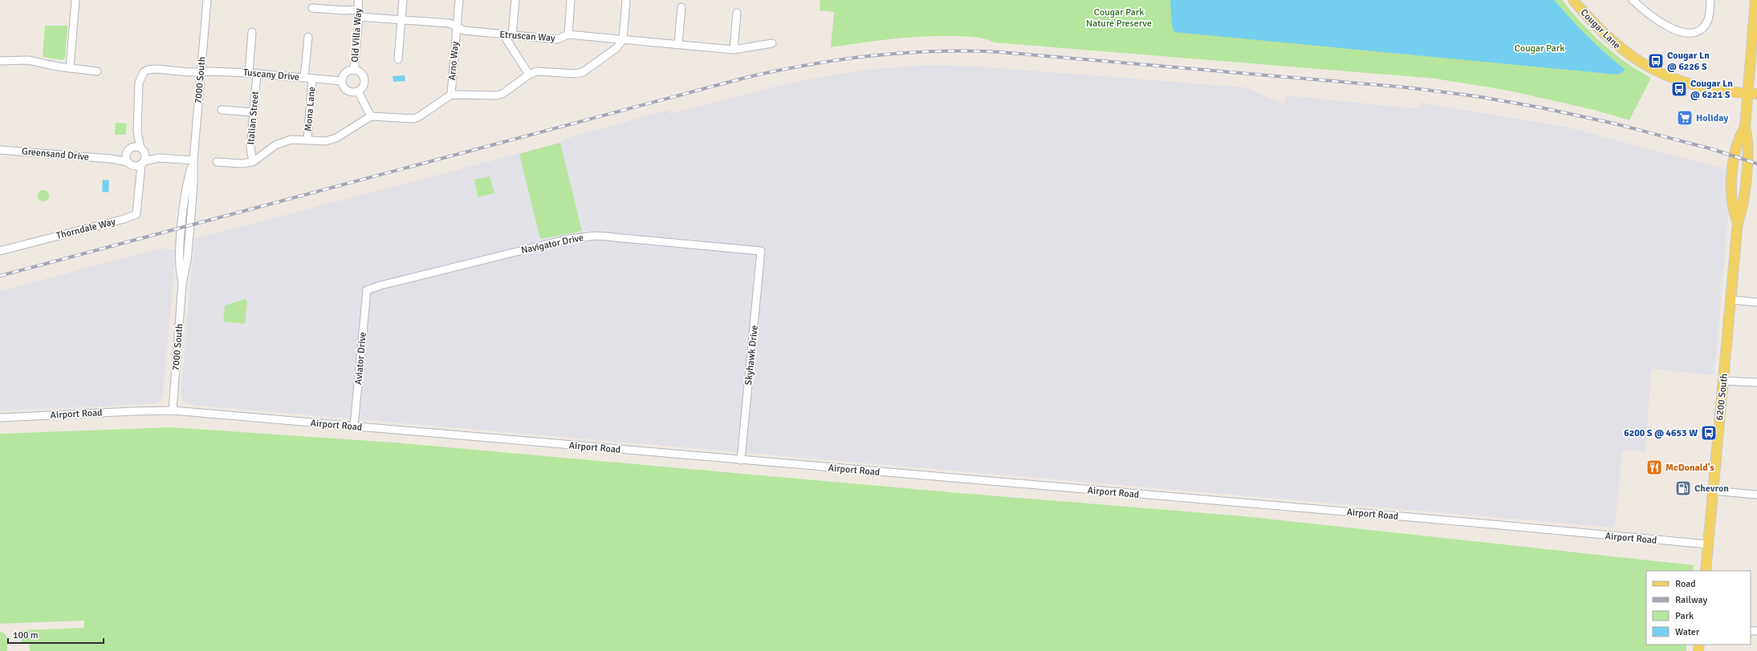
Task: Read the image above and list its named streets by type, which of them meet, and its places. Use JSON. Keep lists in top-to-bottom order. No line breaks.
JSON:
{"streets":{"main road":["Cougar Lane","6200 South"],"street":["Old Villa Way","Etruscan Way","Arno Way","Tuscany Drive","7000 South","Mona Lane","Italian Street","Greensand Drive","Thorndale Way","Navigator Drive","Skyhawk Drive","Aviator Drive","Airport Road"]},"crossings":[["Cougar Lane","6200 South"],["Old Villa Way","Etruscan Way"],["Old Villa Way","Tuscany Drive"],["Etruscan Way","Arno Way"],["Tuscany Drive","7000 South"],["Tuscany Drive","Mona Lane"],["Tuscany Drive","Italian Street"],["7000 South","Airport Road"],["Navigator Drive","Skyhawk Drive"],["Navigator Drive","Aviator Drive"],["Skyhawk Drive","Airport Road"],["Aviator Drive","Airport Road"],["6200 South","Airport Road"]],"parks":["Cougar Park Nature Preserve","Cougar Park"],"places":{"bus stop":["Cougar Ln @ 6226 S","Cougar Ln @ 6221 S","6200 S @ 4653 W"],"supermarket":["Holiday"],"restaurant":["McDonald's"],"fuel station":["Chevron"]},"legend":["Road","Railway","Park","Water"],"scale_bar":"100 m"}
